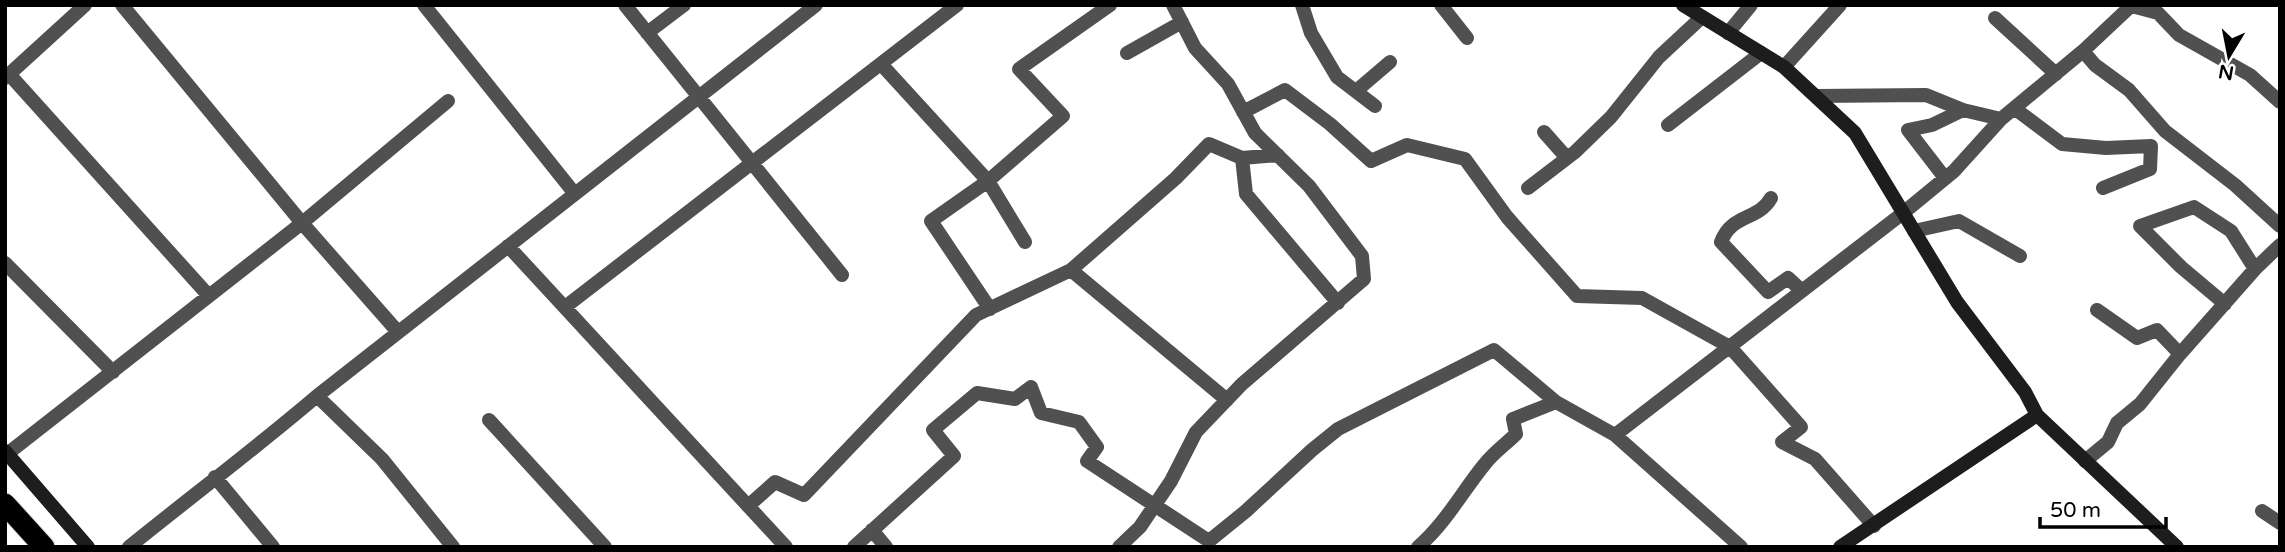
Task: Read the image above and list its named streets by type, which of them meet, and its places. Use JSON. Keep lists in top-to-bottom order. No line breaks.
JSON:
{"scale_bar":"50 m","north":"bottom"}
